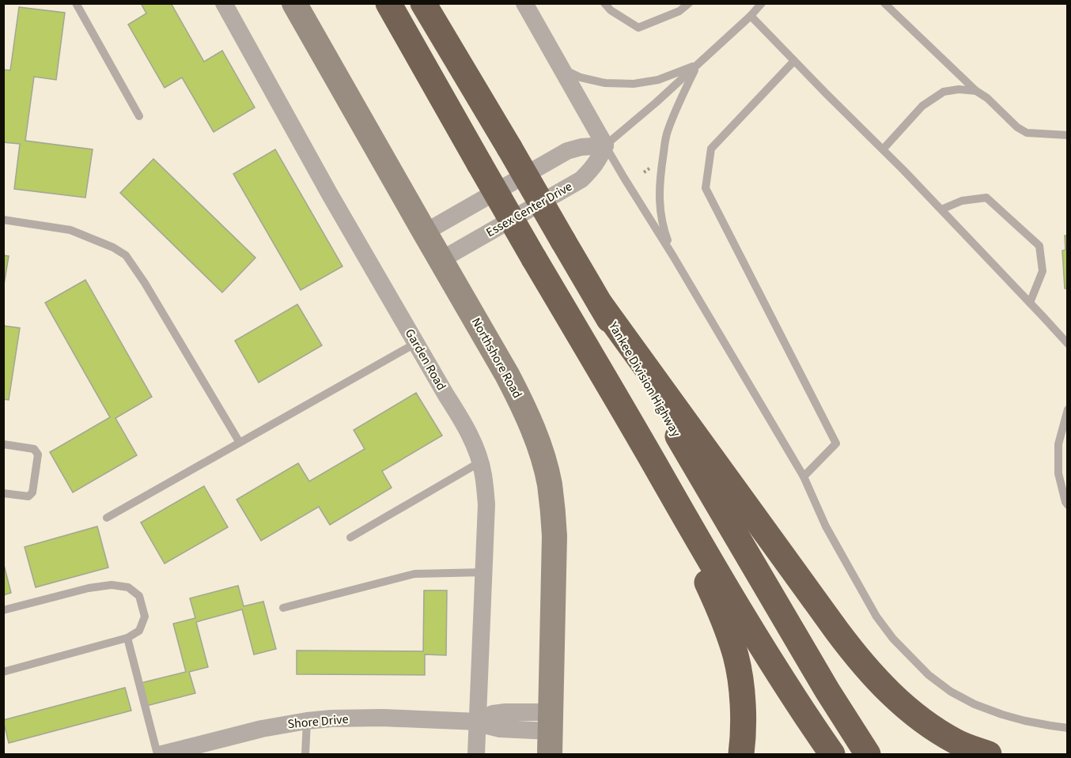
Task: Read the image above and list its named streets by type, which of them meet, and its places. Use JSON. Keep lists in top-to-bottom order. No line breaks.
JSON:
{"streets":{"highway":["Yankee Division Highway"],"street":["Essex Center Drive","Northshore Road","Garden Road","Shore Drive"]},"crossings":[["Essex Center Drive","Northshore Road"],["Northshore Road","Shore Drive"],["Garden Road","Shore Drive"]]}
